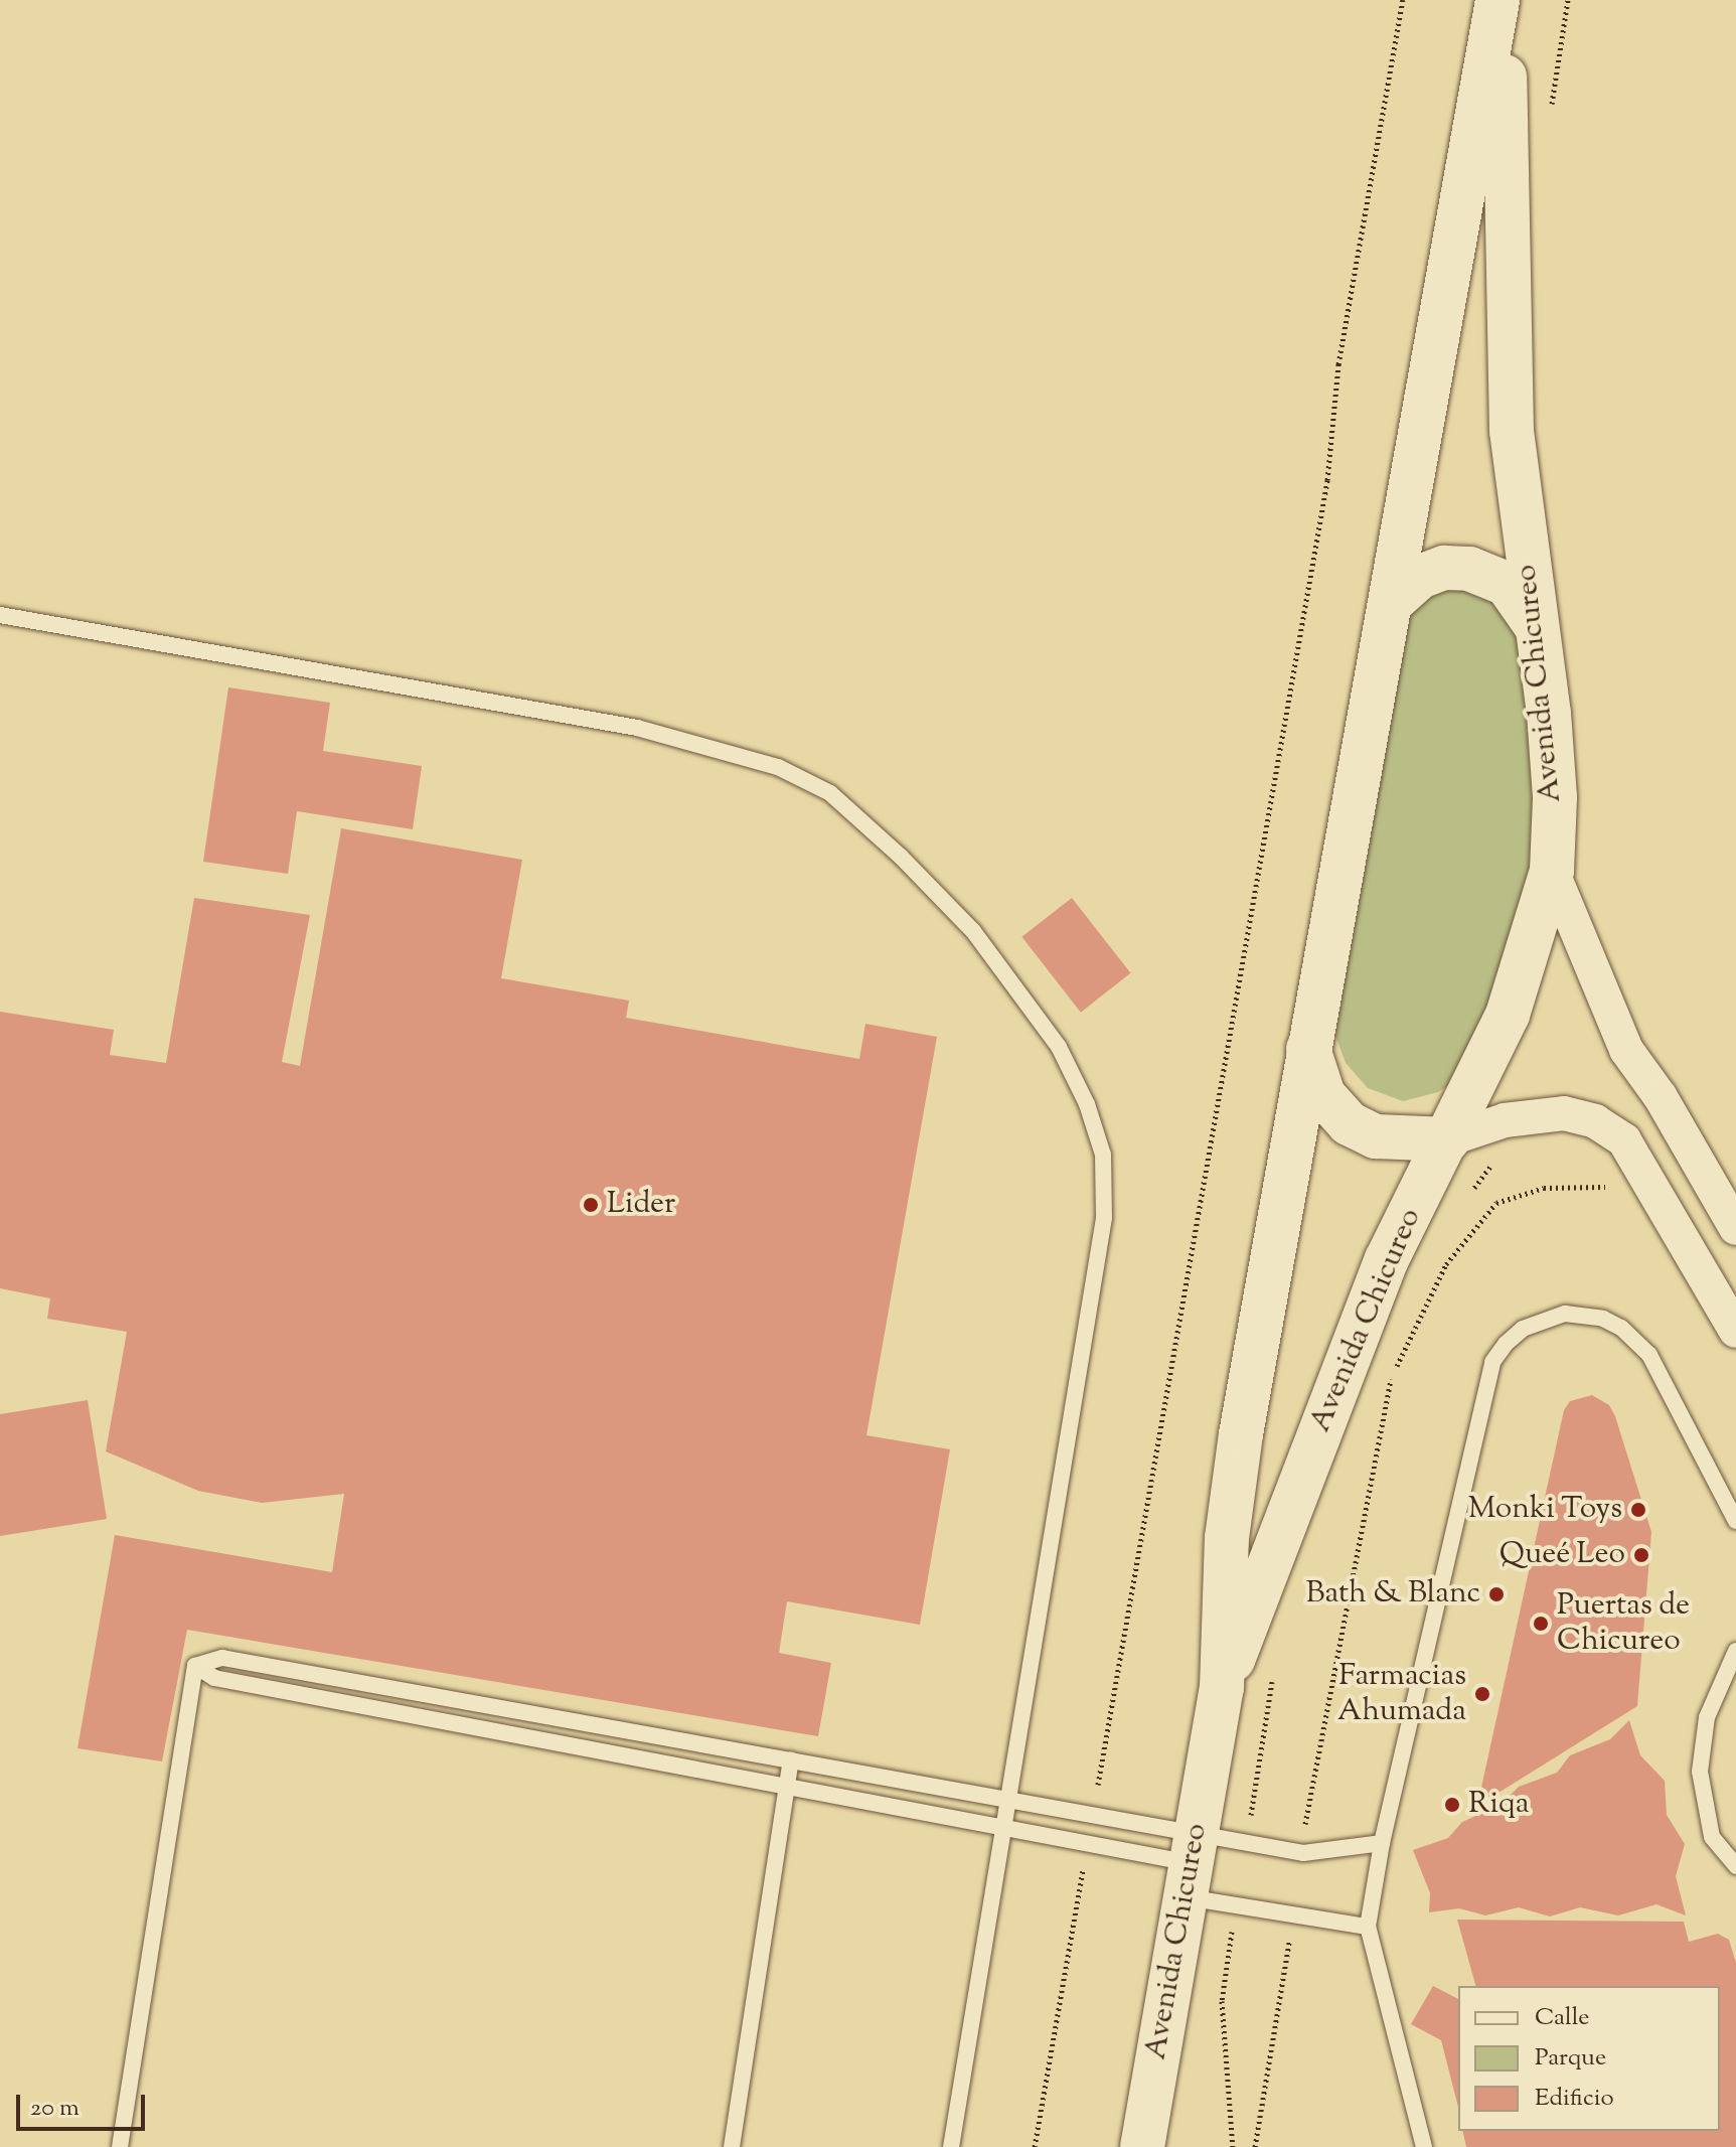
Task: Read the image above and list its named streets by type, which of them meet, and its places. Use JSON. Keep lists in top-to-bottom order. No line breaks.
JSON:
{"streets":{"main road":["Avenida Chicureo"]},"places":["Lider","Monki Toys","Queé Leo","Bath & Blanc","Puertas de Chicureo","Farmacias Ahumada","Riqa"],"legend":["Calle","Parque","Edificio"],"scale_bar":"20 m"}
